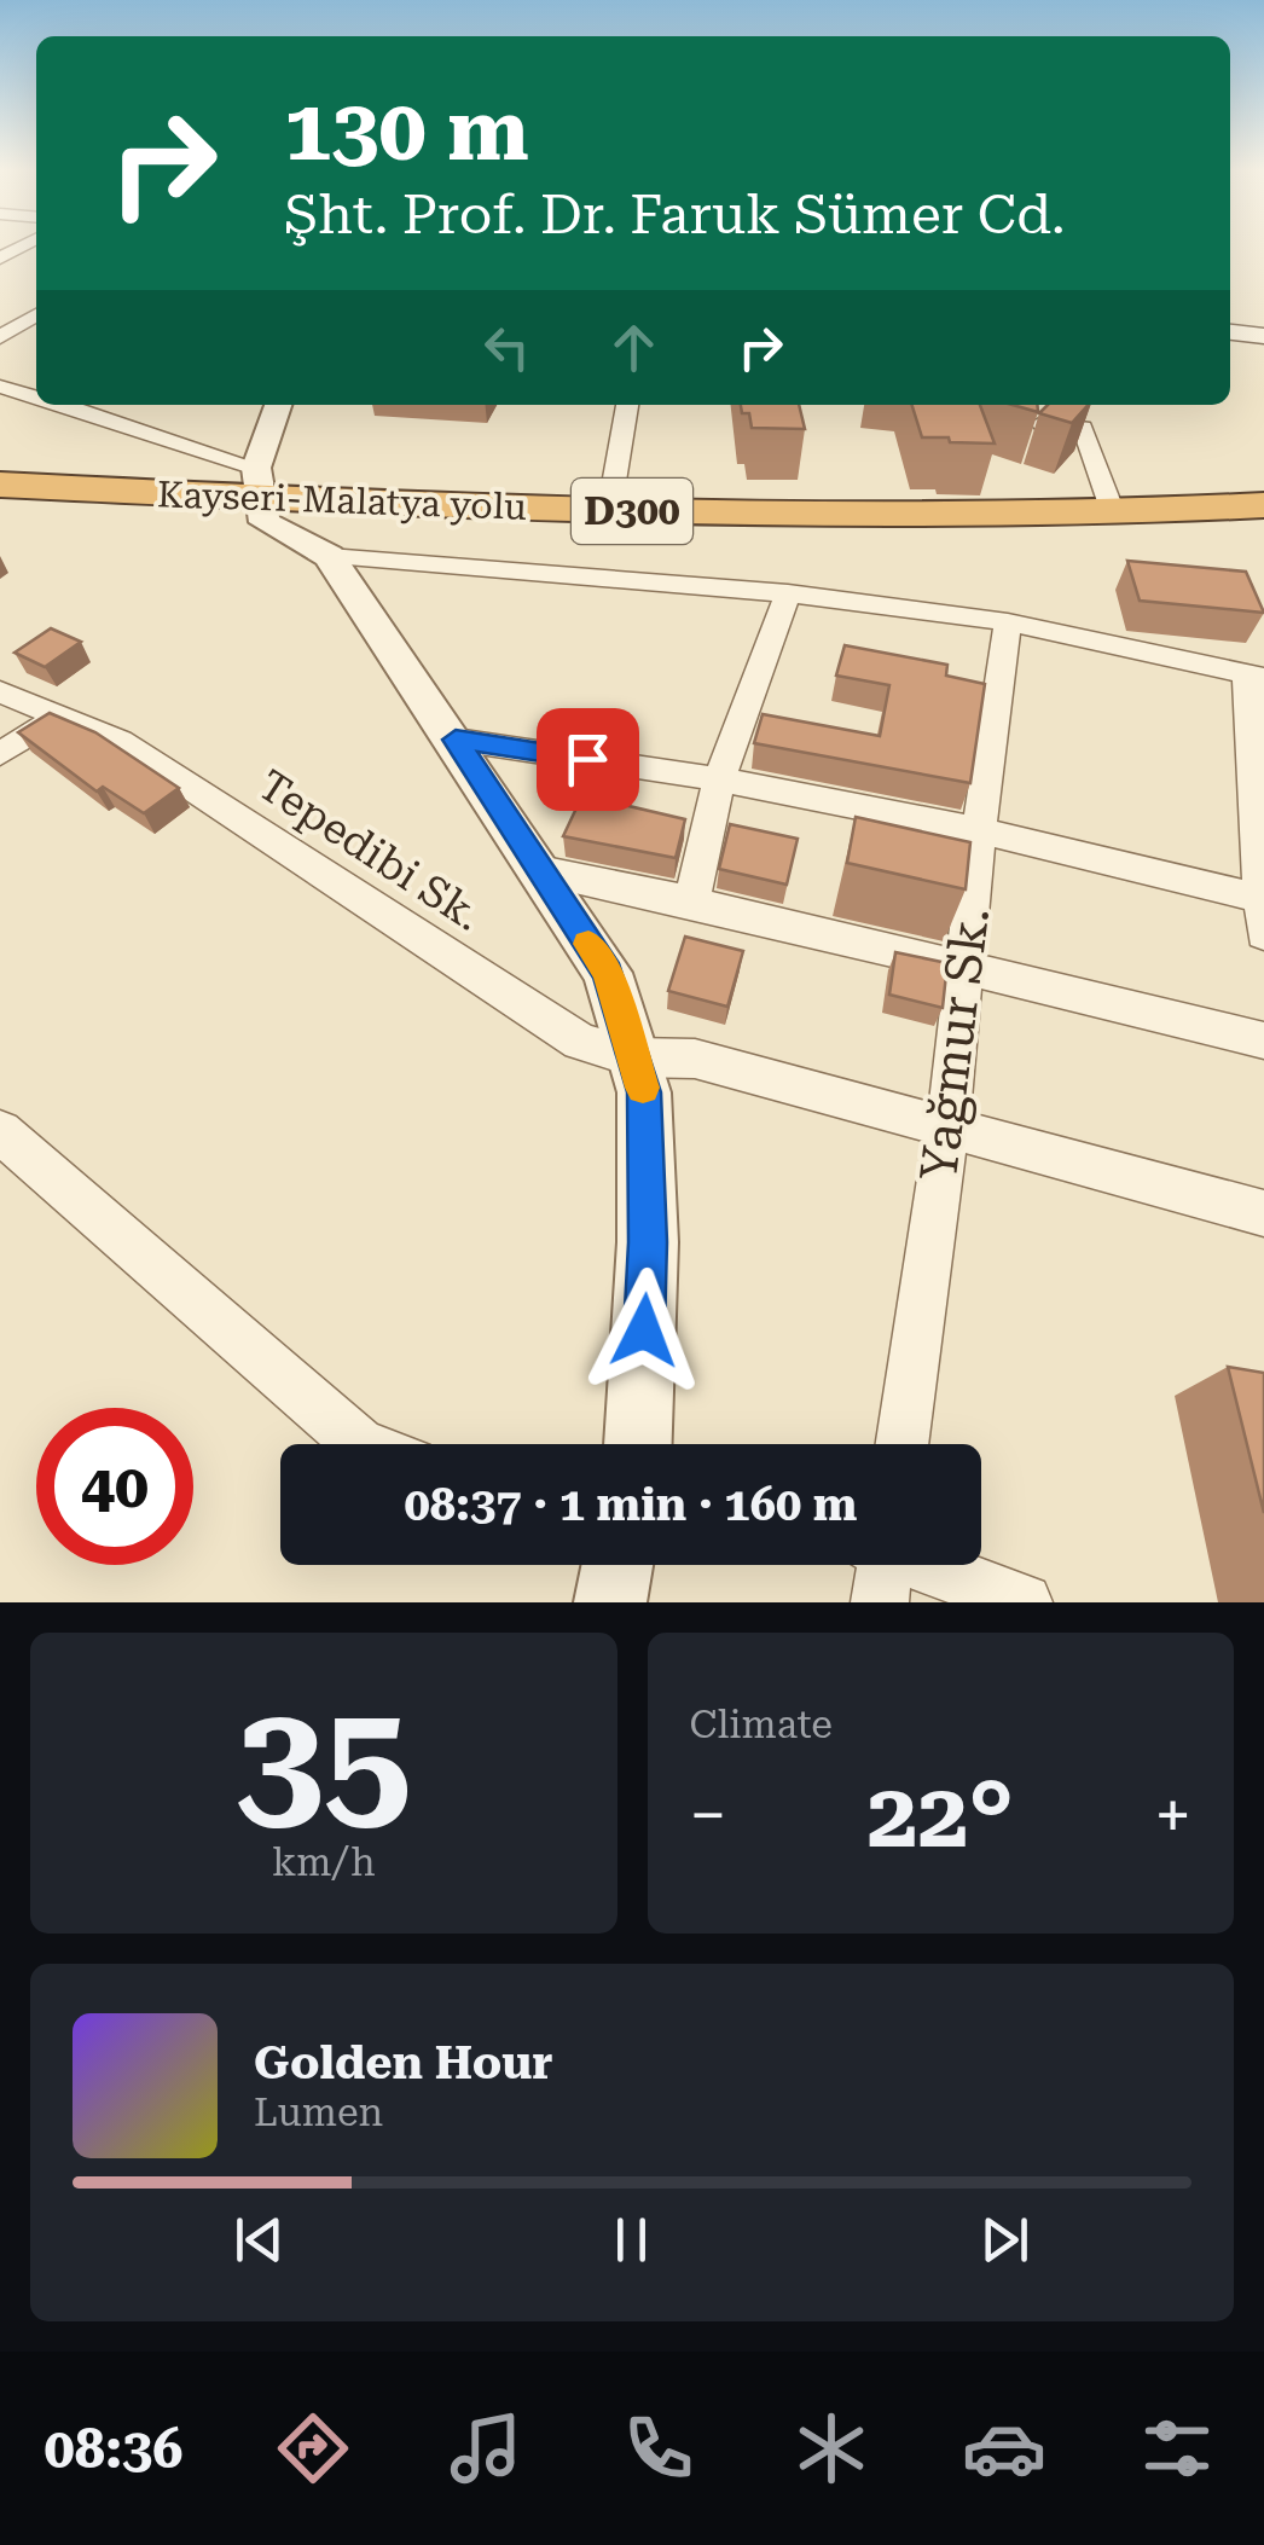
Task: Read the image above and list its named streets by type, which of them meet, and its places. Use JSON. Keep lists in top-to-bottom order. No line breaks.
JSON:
{"streets":{"highway":["Kayseri-Malatya yolu","D300"],"street":["Tepedibi Sk.","Yağmur Sk."]},"crossings":[["Tepedibi Sk.","Yağmur Sk."]],"page":{"turn":["130 m","Şht. Prof. Dr. Faruk Sümer Cd."],"limit":"40","trip":"08:37 · 1 min · 160 m","tile":[["35","km/h"],"Climate"],"heat":["−","22°","+"],"song":["Golden Hour","Lumen"],"tabs":"08:36"}}
